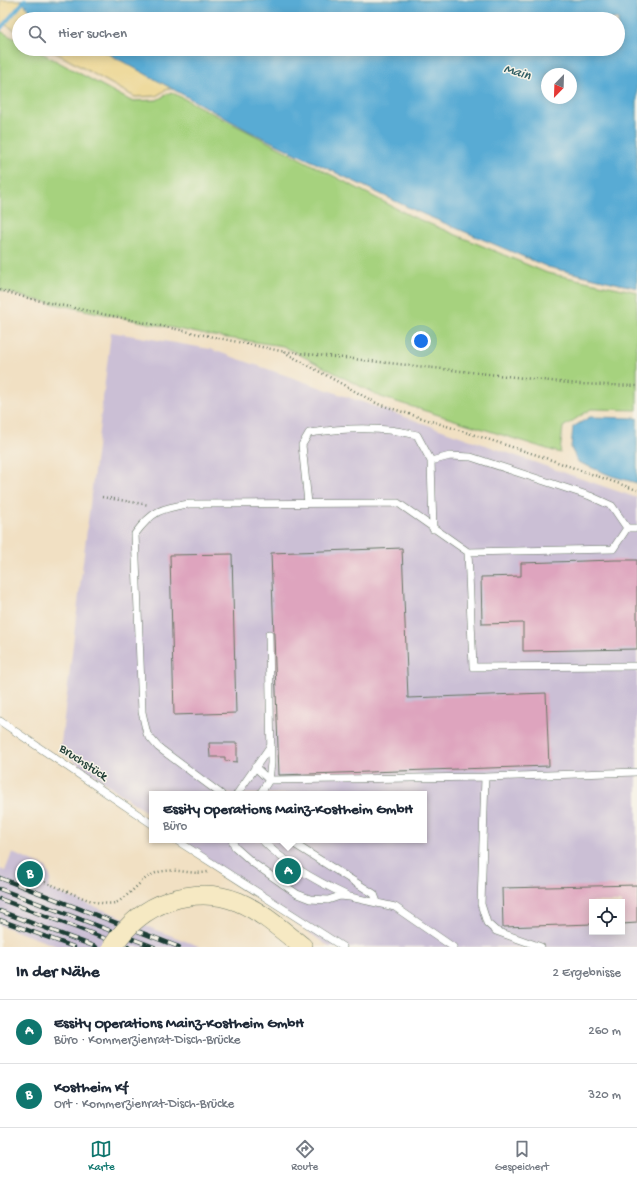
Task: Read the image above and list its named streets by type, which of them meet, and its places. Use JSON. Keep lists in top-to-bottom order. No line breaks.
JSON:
{"streets":{"lane":["Bruchstück"]},"water":["Main"],"north":"bottom left","page":{"search":"Hier suchen","popup":["Essity Operations Mainz-Kostheim GmbH","Büro"],"pins":["A","B"],"heading":["In der Nähe","2 Ergebnisse"],"list":[{"mark":"A","name":"Essity Operations Mainz-Kostheim GmbH","note":"Büro · Kommerzienrat-Disch-Brücke","value":"260 m"},{"mark":"B","name":"Kostheim Kf","note":"Ort · Kommerzienrat-Disch-Brücke","value":"320 m"}],"nav":["Karte","Route","Gespeichert"]}}
